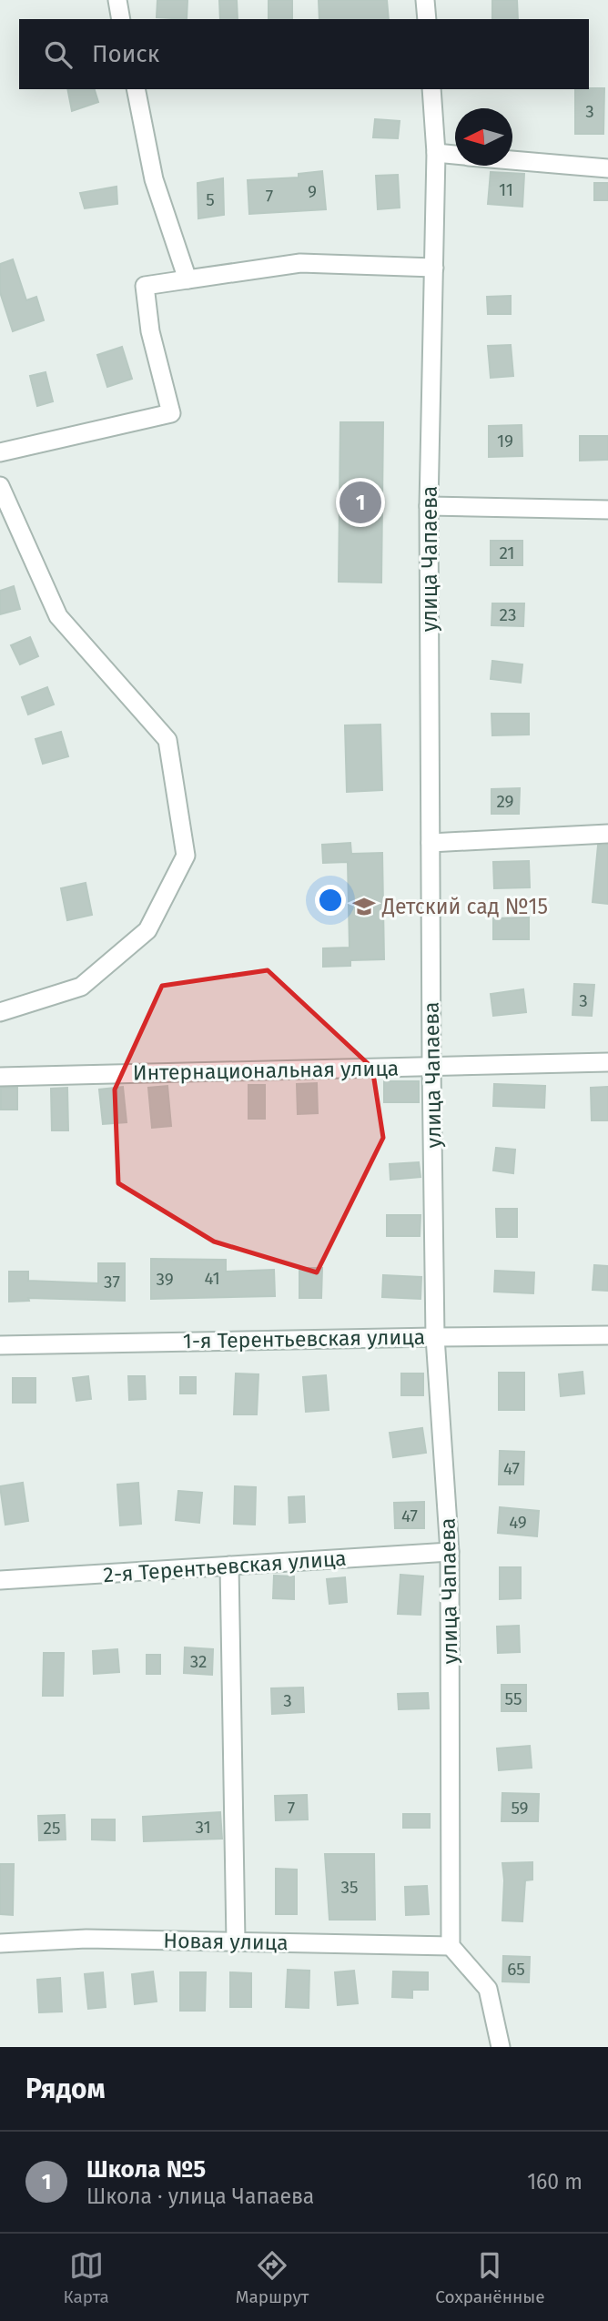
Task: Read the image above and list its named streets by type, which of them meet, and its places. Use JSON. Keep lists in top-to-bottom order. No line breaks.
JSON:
{"streets":{"street":["улица Чапаева","Интернациональная улица","1-я Терентьевская улица","2-я Терентьевская улица","Новая улица"]},"crossings":[["улица Чапаева","Интернациональная улица"],["улица Чапаева","1-я Терентьевская улица"],["улица Чапаева","2-я Терентьевская улица"],["улица Чапаева","Новая улица"]],"places":{"school or university":["Детский сад №15"]},"house_numbers":["3","11","9","7","5","19","21","23","29","3","41","39","37","47","47","49","32","55","3","7","59","31","25","35","65"],"north":"left","page":{"search":"Поиск","pins":"1","heading":"Рядом","list":[{"mark":"1","name":"Школа №5","note":"Школа · улица Чапаева","value":"160 m"}],"nav":["Карта","Маршрут","Сохранённые"]}}
